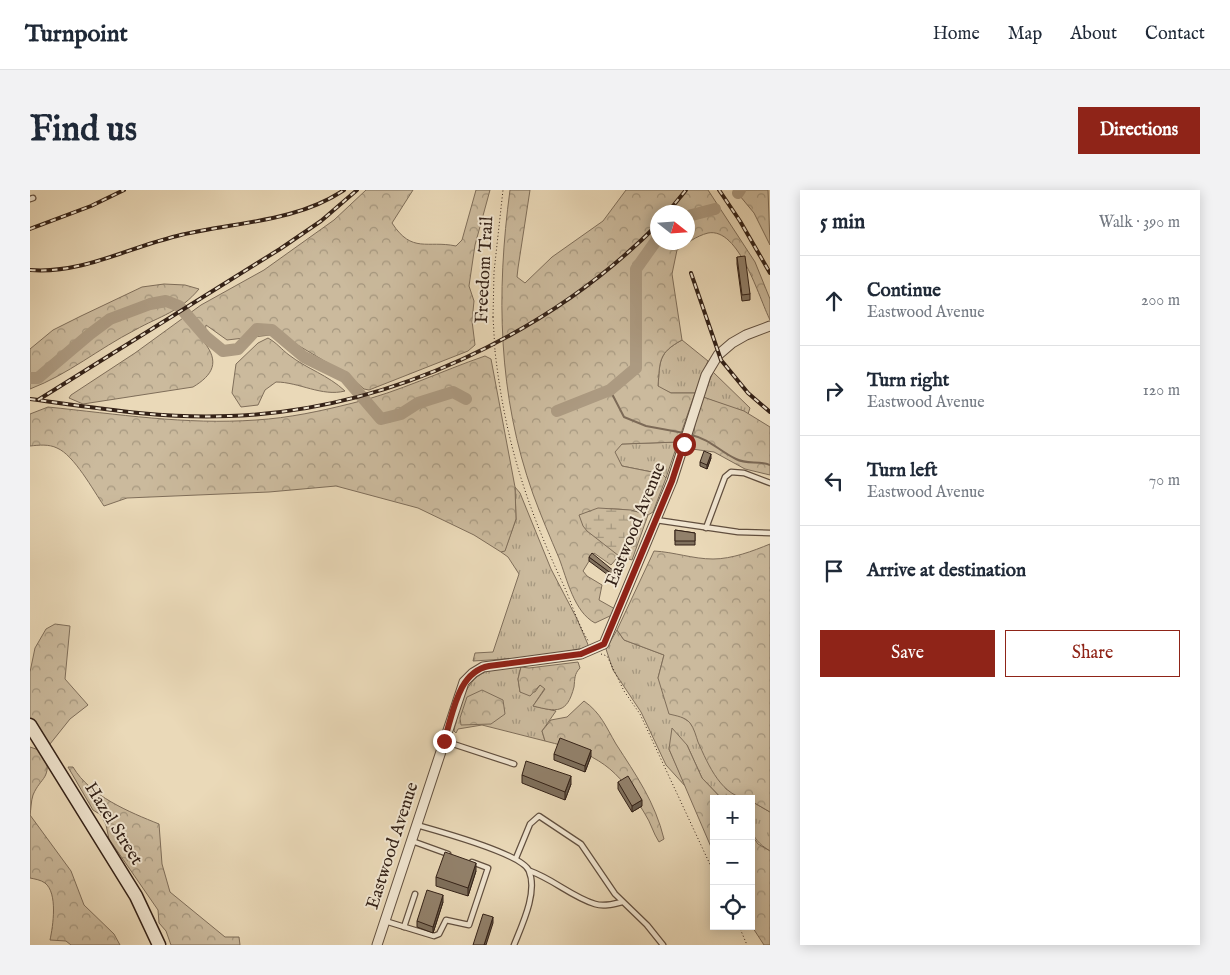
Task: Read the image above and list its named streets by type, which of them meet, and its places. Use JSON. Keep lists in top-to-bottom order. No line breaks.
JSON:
{"streets":{"street":["Eastwood Avenue","Hazel Street"],"path":["Freedom Trail"]},"crossings":[["Freedom Trail","Eastwood Avenue"]],"north":"right","page":{"header":"Turnpoint","nav":["Home","Map","About","Contact"],"buttons":["Directions",["Save","Share"]],"title":"Find us","heading":["5 min","Walk · 390 m"],"list":[["Continue","Eastwood Avenue","200 m"],["Turn right","Eastwood Avenue","120 m"],["Turn left","Eastwood Avenue","70 m"],"Arrive at destination"],"map_buttons":["+","−"]}}
